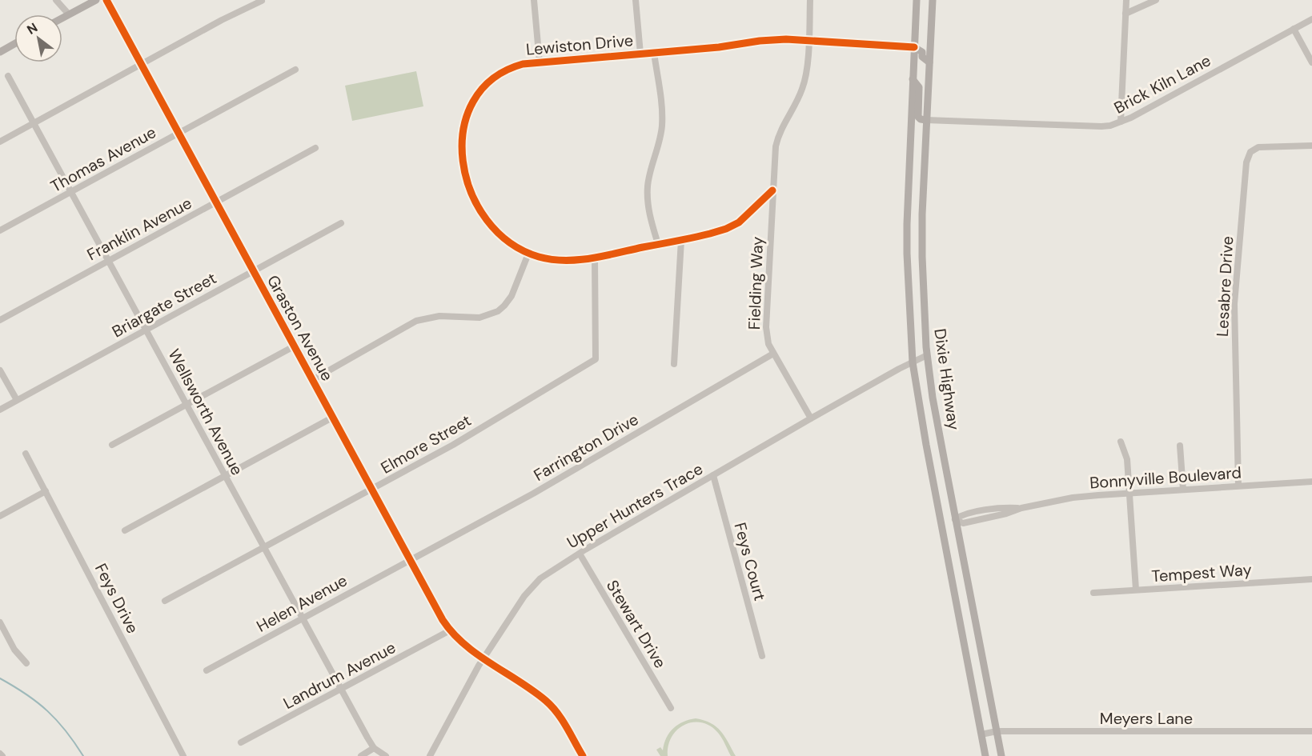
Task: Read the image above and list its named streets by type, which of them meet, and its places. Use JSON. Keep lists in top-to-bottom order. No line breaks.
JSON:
{"streets":{"main road":["Dixie Highway"],"street":["Lewiston Drive","Brick Kiln Lane","Thomas Avenue","Franklin Avenue","Fielding Way","Lesabre Drive","Briargate Street","Graston Avenue","Wellsworth Avenue","Elmore Street","Farrington Drive","Bonnyville Boulevard","Upper Hunters Trace","Feys Court","Tempest Way","Feys Drive","Helen Avenue","Stewart Drive","Landrum Avenue","Meyers Lane"]},"crossings":[["Lewiston Drive","Fielding Way"],["Lewiston Drive","Dixie Highway"],["Lewiston Drive","Elmore Street"],["Brick Kiln Lane","Dixie Highway"],["Thomas Avenue","Graston Avenue"],["Thomas Avenue","Wellsworth Avenue"],["Franklin Avenue","Graston Avenue"],["Franklin Avenue","Wellsworth Avenue"],["Fielding Way","Farrington Drive"],["Fielding Way","Upper Hunters Trace"],["Lesabre Drive","Bonnyville Boulevard"],["Briargate Street","Graston Avenue"],["Briargate Street","Wellsworth Avenue"],["Graston Avenue","Elmore Street"],["Graston Avenue","Farrington Drive"],["Graston Avenue","Upper Hunters Trace"],["Graston Avenue","Helen Avenue"],["Graston Avenue","Landrum Avenue"],["Dixie Highway","Bonnyville Boulevard"],["Dixie Highway","Upper Hunters Trace"],["Dixie Highway","Meyers Lane"],["Wellsworth Avenue","Elmore Street"],["Wellsworth Avenue","Helen Avenue"],["Wellsworth Avenue","Landrum Avenue"],["Farrington Drive","Helen Avenue"],["Upper Hunters Trace","Feys Court"],["Upper Hunters Trace","Stewart Drive"]],"north":"top left"}
